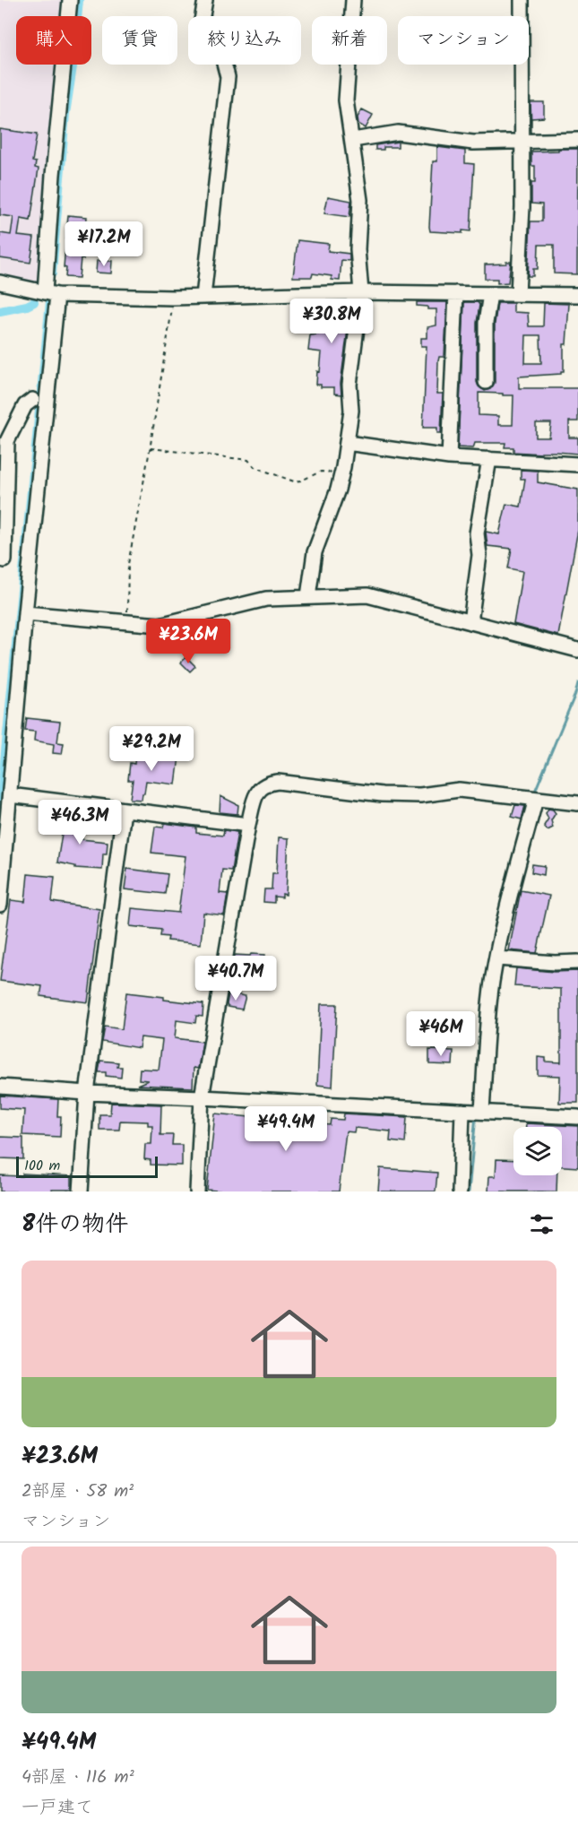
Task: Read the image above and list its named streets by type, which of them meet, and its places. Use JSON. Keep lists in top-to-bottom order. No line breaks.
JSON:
{"scale_bar":"100 m","page":{"chip":["購入","賃貸","絞り込み","新着","マンション"],"price":["¥17.2M","¥30.8M","¥23.6M","¥29.2M","¥46.3M","¥40.7M","¥46M","¥49.4M"],"scale":"100 m","heading":"8件の物件","list":[{"name":"¥23.6M","note":"2部屋 · 58 m² · マンション"},{"name":"¥49.4M","note":"4部屋 · 116 m² · 一戸建て"}]}}
